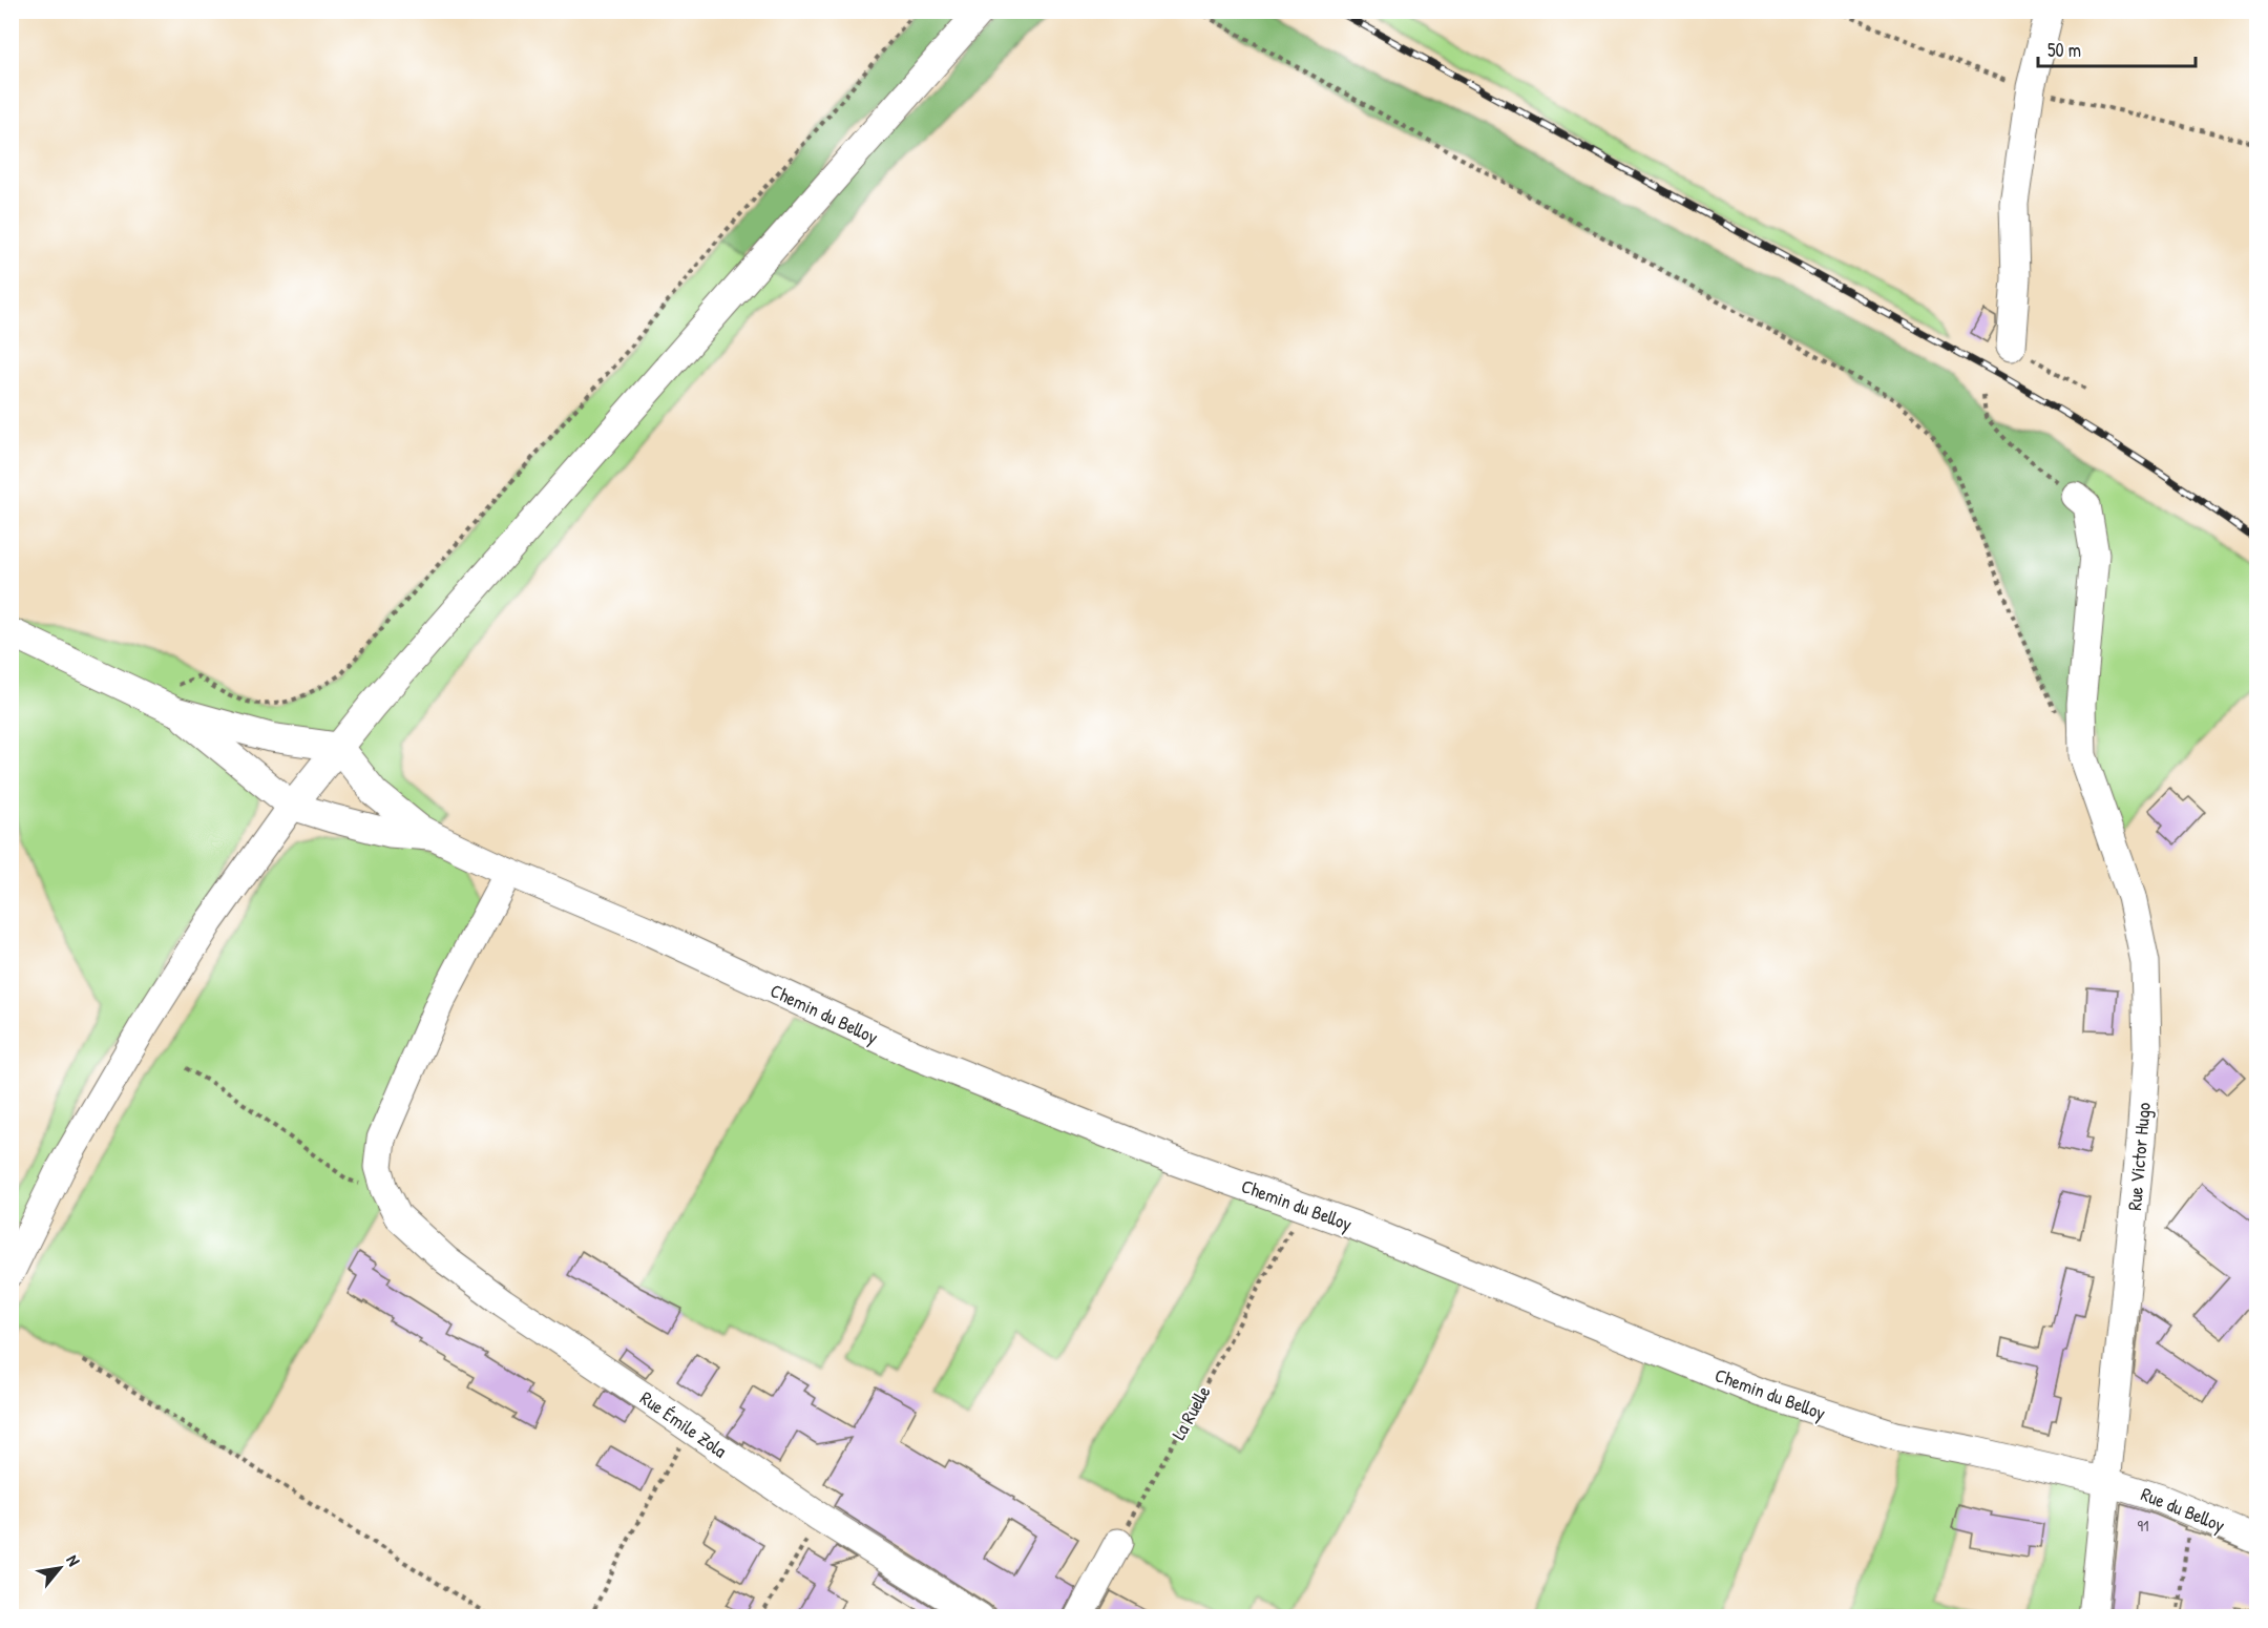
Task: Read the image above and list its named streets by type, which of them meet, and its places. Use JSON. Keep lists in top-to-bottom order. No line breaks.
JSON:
{"streets":{"street":["Chemin du Belloy","Rue Victor Hugo","Rue Émile Zola","Rue du Belloy"],"path":["La Ruelle"]},"crossings":[["Chemin du Belloy","Rue Victor Hugo"],["Chemin du Belloy","La Ruelle"],["Chemin du Belloy","Rue du Belloy"],["Rue Victor Hugo","Rue du Belloy"]],"house_numbers":["91"],"scale_bar":"50 m","north":"top right"}
